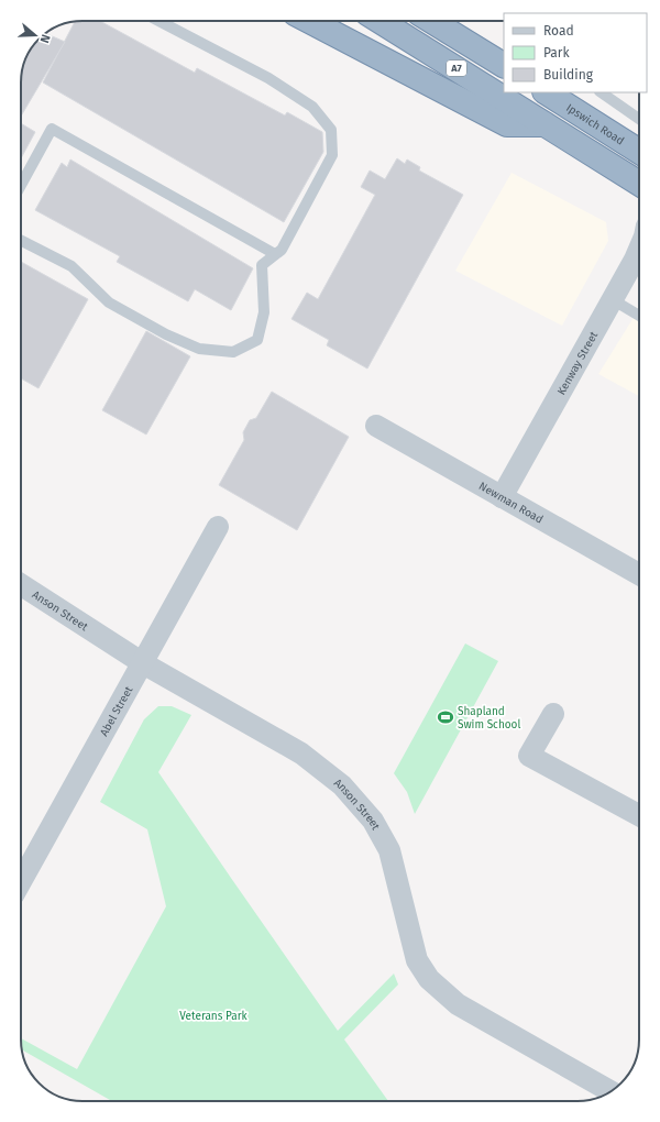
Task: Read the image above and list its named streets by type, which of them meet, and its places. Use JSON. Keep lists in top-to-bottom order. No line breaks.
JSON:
{"streets":{"highway":["A7","Ipswich Road"],"street":["Kenway Street","Newman Road","Anson Street","Abel Street"]},"crossings":[["Kenway Street","Newman Road"],["Anson Street","Abel Street"]],"parks":["Veterans Park"],"places":{"sports":["Shapland Swim School"]},"legend":["Road","Park","Building"],"north":"right"}
